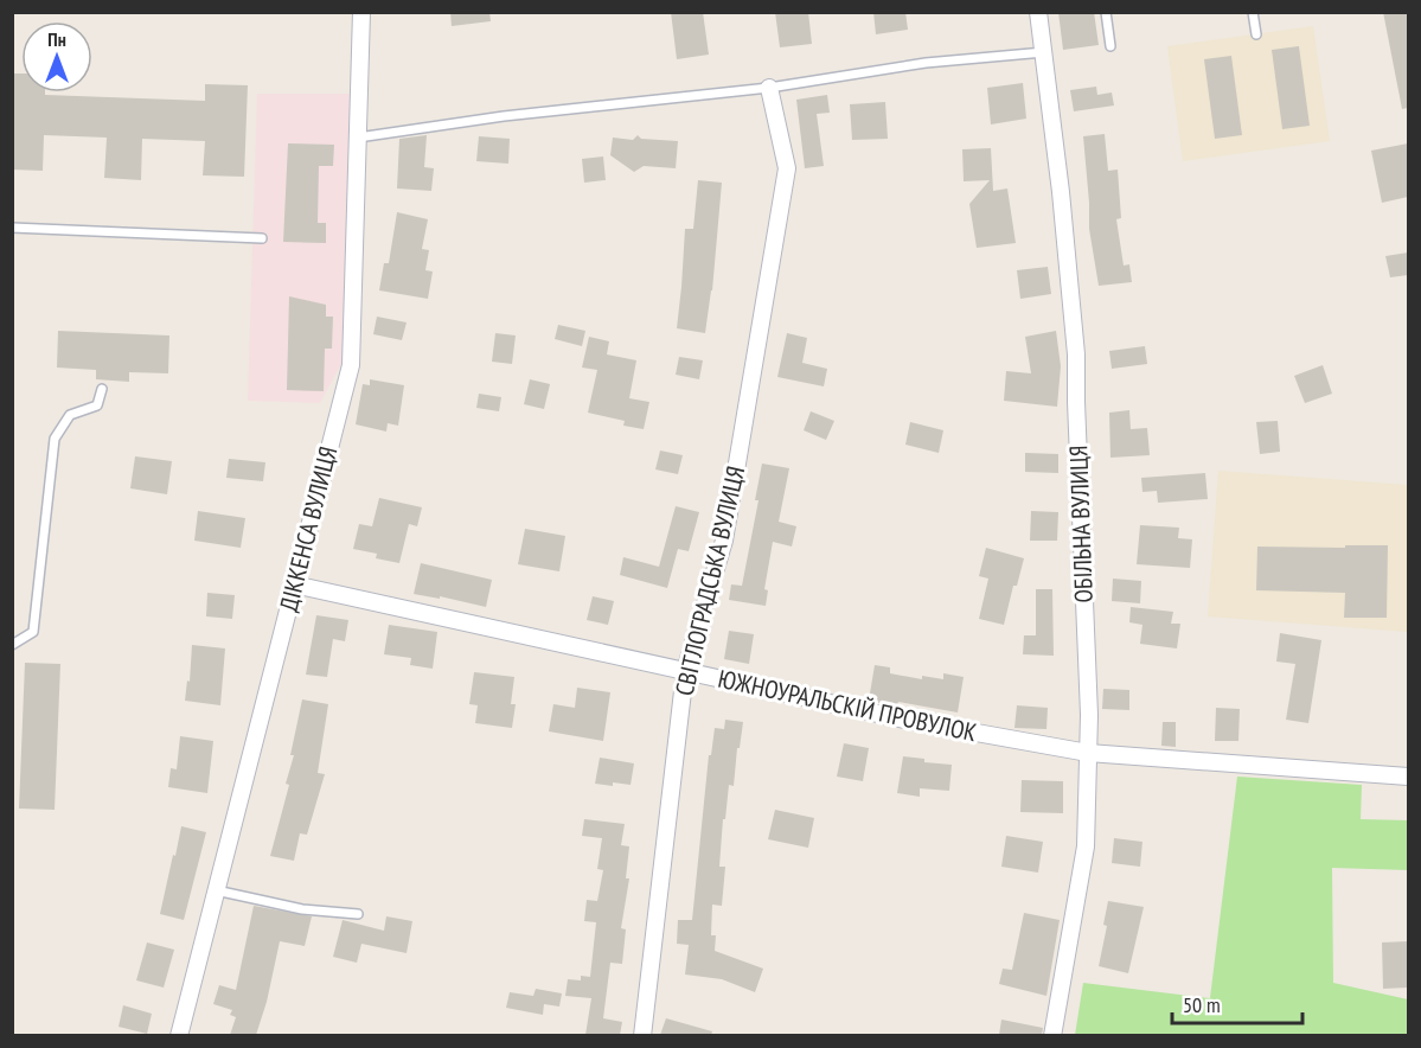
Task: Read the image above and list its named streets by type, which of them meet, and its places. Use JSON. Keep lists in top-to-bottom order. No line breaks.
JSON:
{"streets":{"street":["ОБІЛЬНА ВУЛИЦЯ","ДІККЕНСА ВУЛИЦЯ","СВІТЛОГРАДСЬКА ВУЛИЦЯ","ЮЖНОУРАЛЬСКІЙ ПРОВУЛОК"]},"crossings":[["ОБІЛЬНА ВУЛИЦЯ","ЮЖНОУРАЛЬСКІЙ ПРОВУЛОК"],["ДІККЕНСА ВУЛИЦЯ","ЮЖНОУРАЛЬСКІЙ ПРОВУЛОК"],["СВІТЛОГРАДСЬКА ВУЛИЦЯ","ЮЖНОУРАЛЬСКІЙ ПРОВУЛОК"]],"scale_bar":"50 m","north":"top"}
